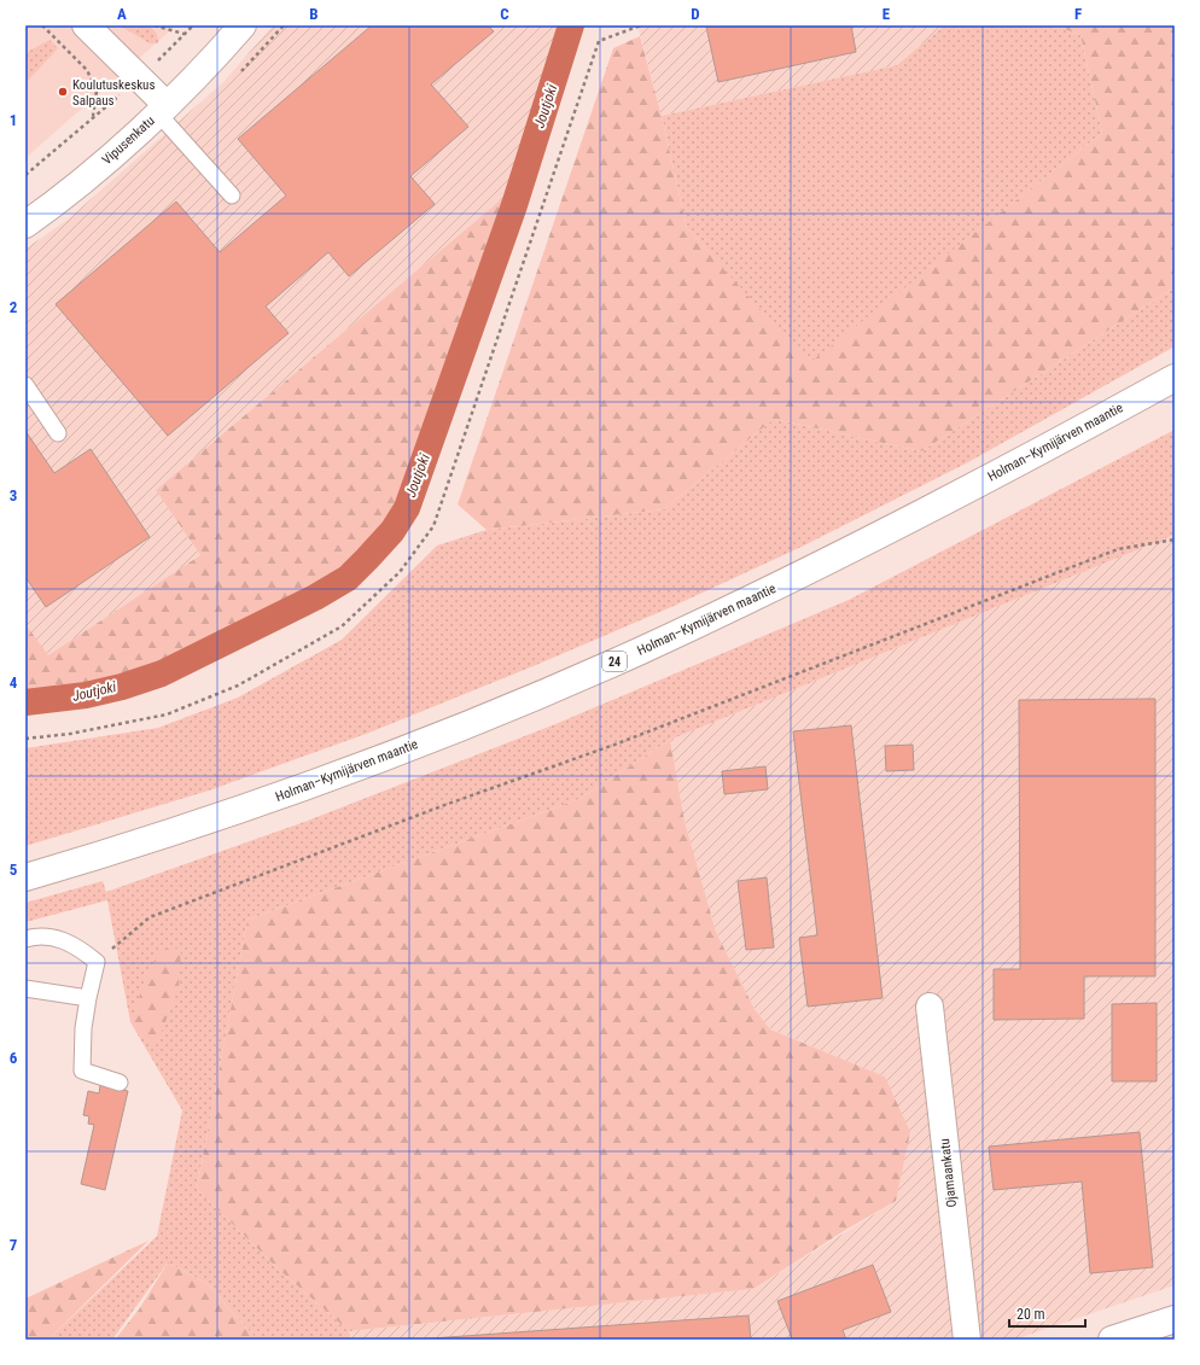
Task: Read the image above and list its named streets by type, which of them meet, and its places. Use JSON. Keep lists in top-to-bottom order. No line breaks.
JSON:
{"streets":{"main road":["Vipusenkatu","Holman–Kymijärven maantie","24","Ojamaankatu"]},"water":["Joutjoki"],"places":["Koulutuskeskus Salpaus"],"scale_bar":"20 m","grid":{"columns":["A","B","C","D","E","F"],"rows":["1","2","3","4","5","6","7"]}}
